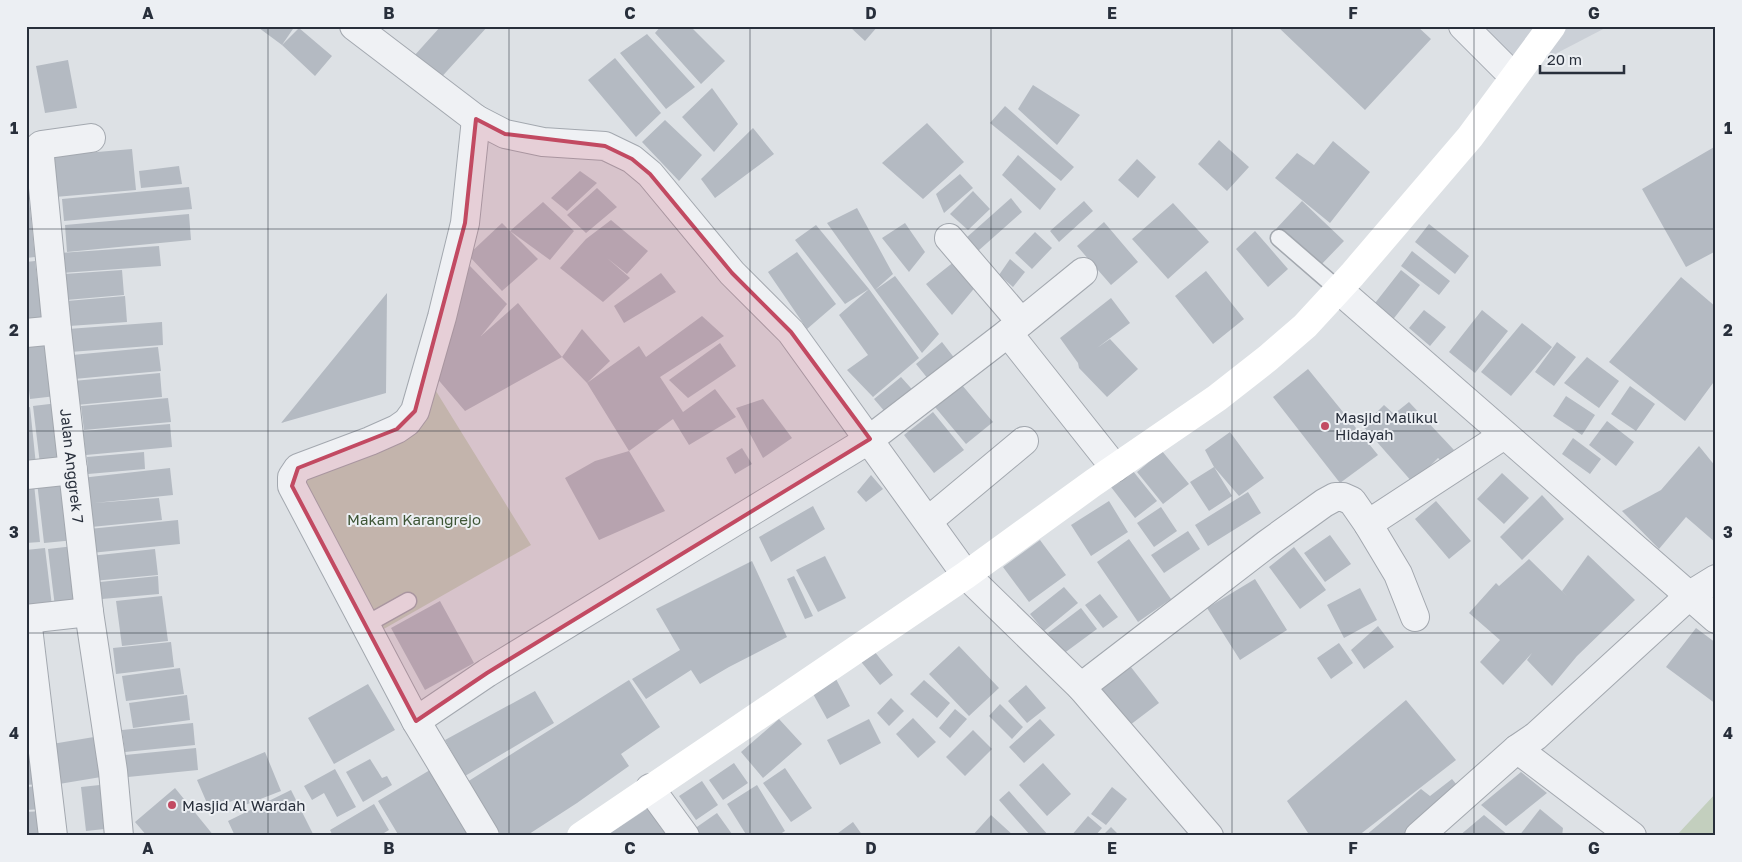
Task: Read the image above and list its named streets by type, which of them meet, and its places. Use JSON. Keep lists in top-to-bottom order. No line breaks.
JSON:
{"streets":{"street":["Jalan Anggrek 7"]},"parks":["Makam Karangrejo"],"places":["Masjid Malikul Hidayah","Masjid Al Wardah"],"scale_bar":"20 m","grid":{"columns":["A","B","C","D","E","F","G"],"rows":["1","2","3","4"]}}
